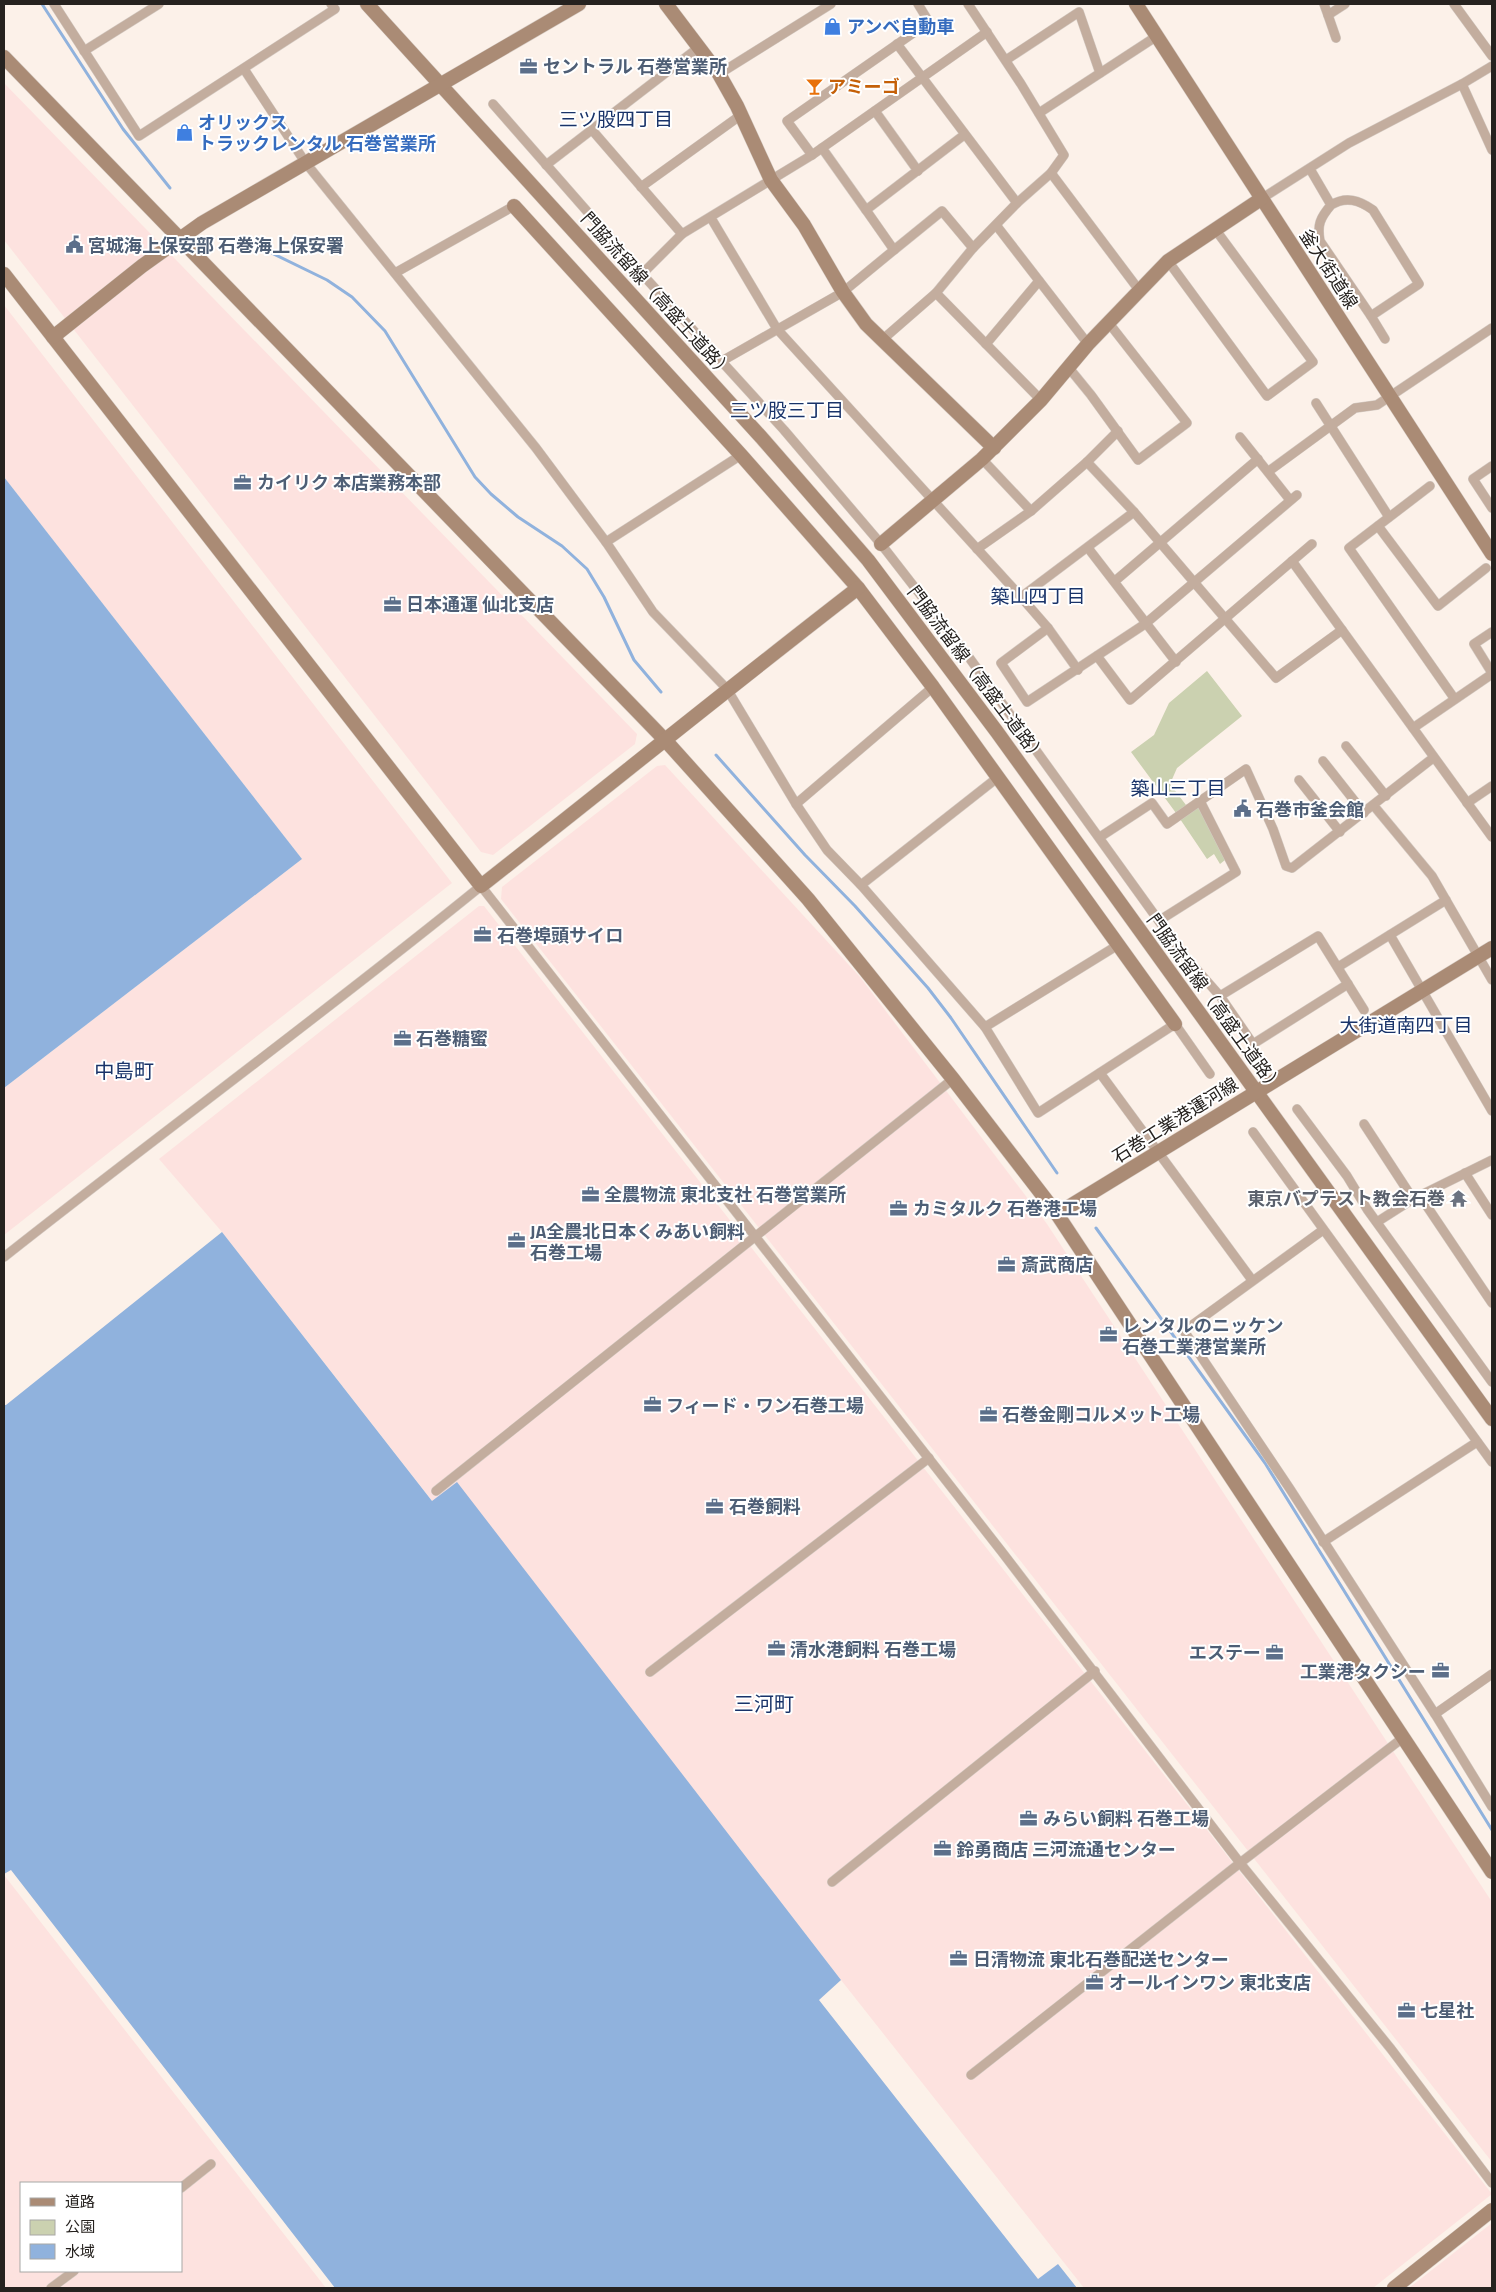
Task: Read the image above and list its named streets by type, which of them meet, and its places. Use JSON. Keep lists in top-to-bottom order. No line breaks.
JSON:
{"streets":{"street":["釜大街道線","門脇流留線（高盛土道路）","石巻工業港運河線"]},"crossings":[["門脇流留線（高盛土道路）","石巻工業港運河線"]],"districts":["三ツ股四丁目","三ツ股三丁目","築山四丁目","築山三丁目","大街道南四丁目","中島町","三河町"],"places":{"shop":["アンベ自動車","オリックス トラックレンタル 石巻営業所"],"office":["セントラル 石巻営業所","カイリク 本店業務本部","日本通運 仙北支店","石巻埠頭サイロ","石巻糖蜜","全農物流 東北支社 石巻営業所","カミタルク 石巻港工場","JA全農北日本くみあい飼料 石巻工場","斎武商店","レンタルのニッケン 石巻工業港営業所","フィード・ワン石巻工場","石巻金剛コルメット工場","石巻飼料","清水港飼料 石巻工場","エステー","工業港タクシー","みらい飼料 石巻工場","鈴勇商店 三河流通センター","日清物流 東北石巻配送センター","オールインワン 東北支店","七星社"],"bar":["アミーゴ"],"public building":["宮城海上保安部 石巻海上保安署","石巻市釜会館"],"temple":["東京バプテスト教会石巻"]},"legend":["道路","公園","水域"]}
